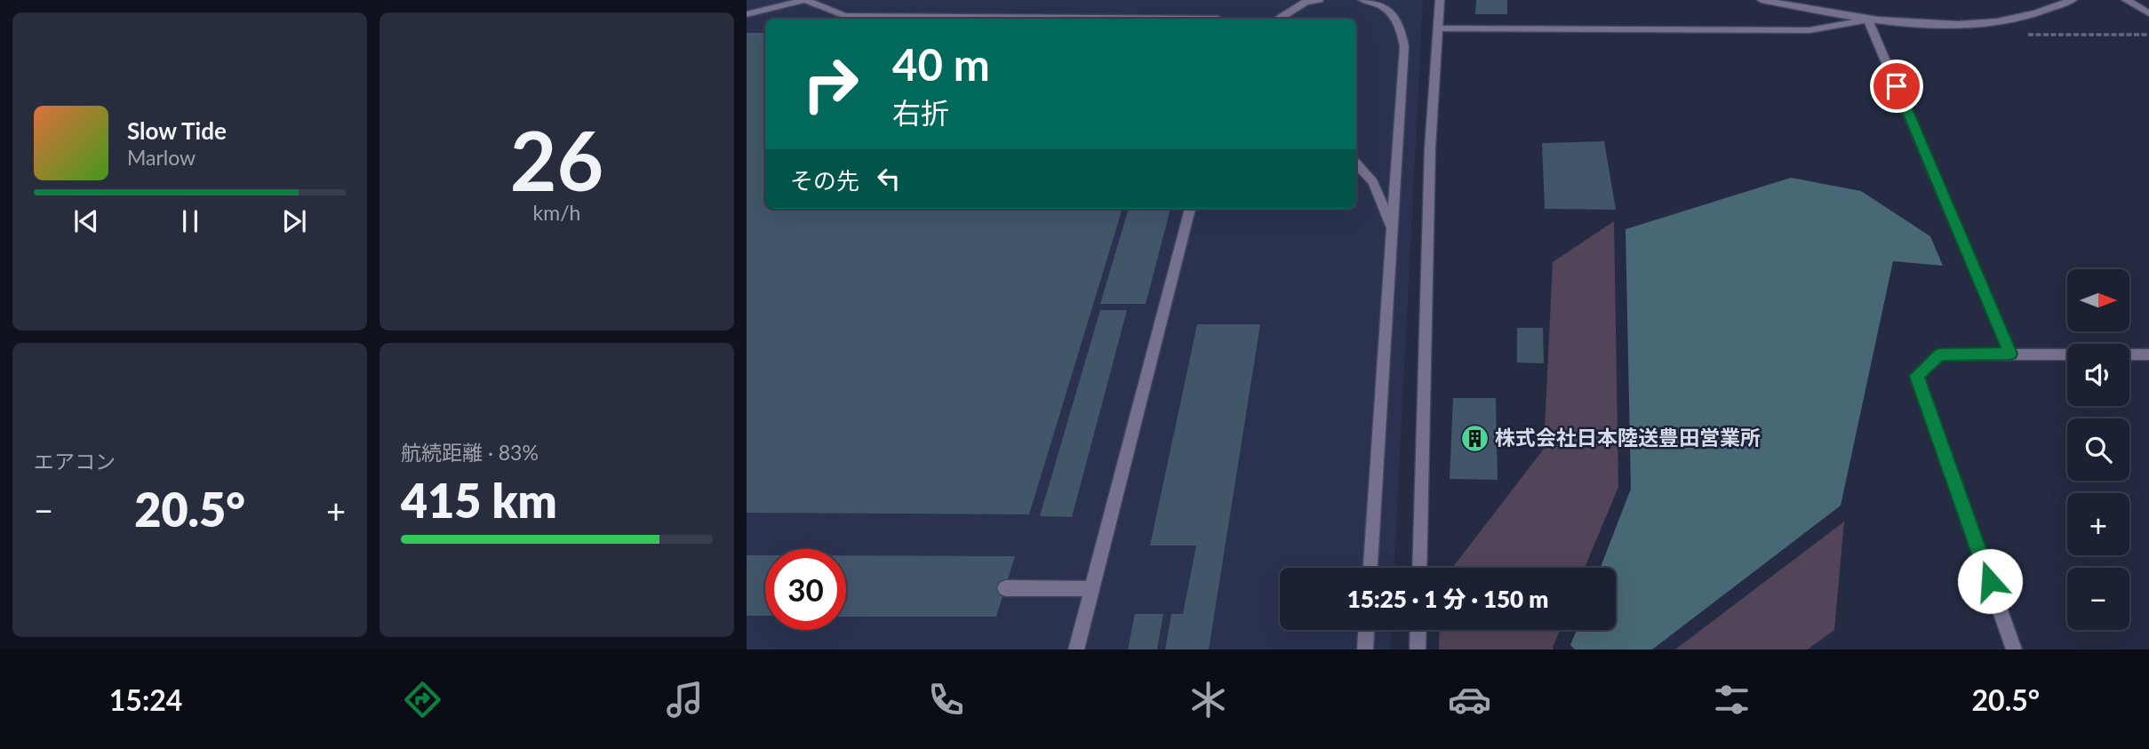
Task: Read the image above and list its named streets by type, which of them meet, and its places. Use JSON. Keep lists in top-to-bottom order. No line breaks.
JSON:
{"places":{"building":["株式会社日本陸送豊田営業所"]},"north":"right","page":{"tile":[["26","km/h"],"エアコン",["航続距離 · 83%","415 km"]],"turn":["40 m","右折"],"song":["Slow Tide","Marlow"],"then":"その先","map_buttons":["+","−"],"heat":["−","20.5°","+"],"limit":"30","trip":"15:25 · 1 分 · 150 m","tabs":["15:24","20.5°"]}}
